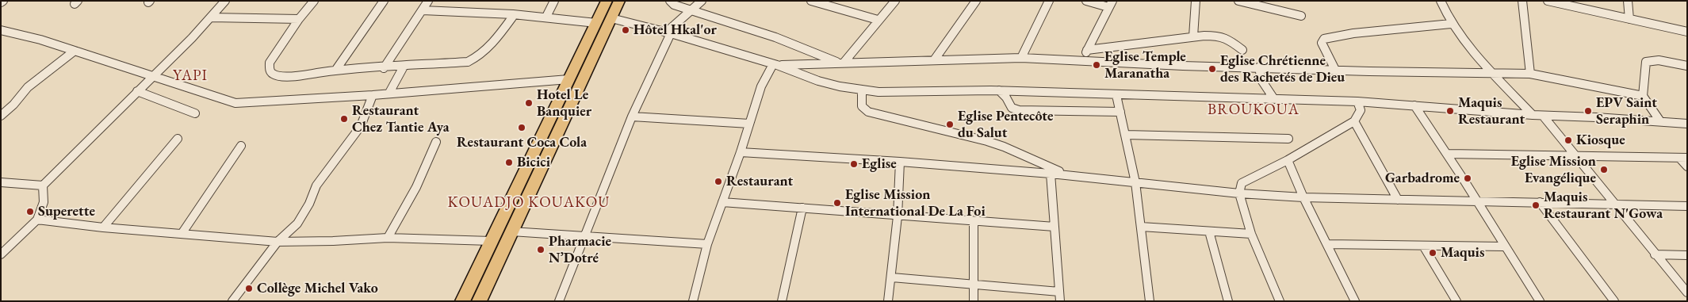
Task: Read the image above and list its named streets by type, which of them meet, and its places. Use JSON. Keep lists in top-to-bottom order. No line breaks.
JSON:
{"districts":["YAPI","BROUKOUA","KOUADJO KOUAKOU"],"places":["Hôtel Hkal'or","Eglise Temple Maranatha","Eglise Chrétienne des Rachetés de Dieu","Hotel Le Banquier","Maquis Restaurant","EPV Saint Seraphin","Restaurant Chez Tantie Aya","Eglise Pentecôte du Salut","Restaurant Coca Cola","Kiosque","Bicici","Eglise","Eglise Mission Evangélique","Garbadrome","Restaurant","Eglise Mission International De La Foi","Maquis Restaurant N'Gowa","Superette","Pharmacie N’Dotré","Maquis","Collège Michel Vako"]}
